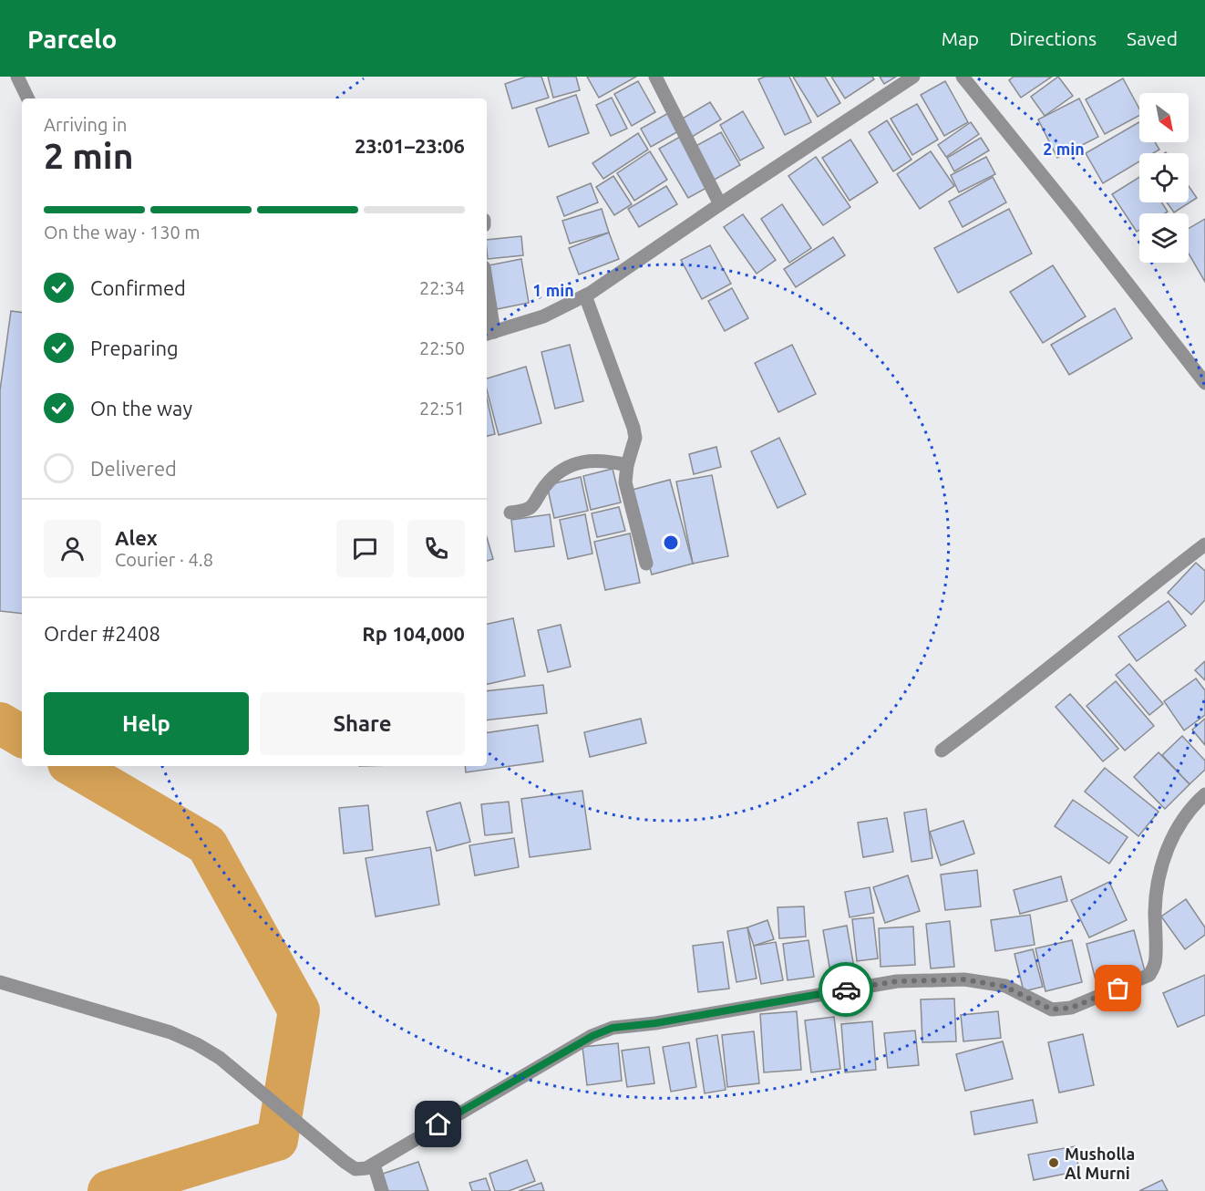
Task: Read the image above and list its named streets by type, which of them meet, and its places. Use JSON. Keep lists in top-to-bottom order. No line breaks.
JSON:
{"places":["Musholla Al Murni"],"north":"bottom right","page":{"header":"Parcelo","nav":["Map","Directions","Saved"],"heading":["2 min","Arriving in","23:01–23:06"],"panel":["Alex","Courier · 4.8","Order #2408","Rp 104,000"],"bar":"On the way · 130 m","list":[["Confirmed","22:34"],["Preparing","22:50"],["On the way","22:51"],"Delivered"],"buttons":["Help","Share"]},"rings":["2 min","1 min"]}
